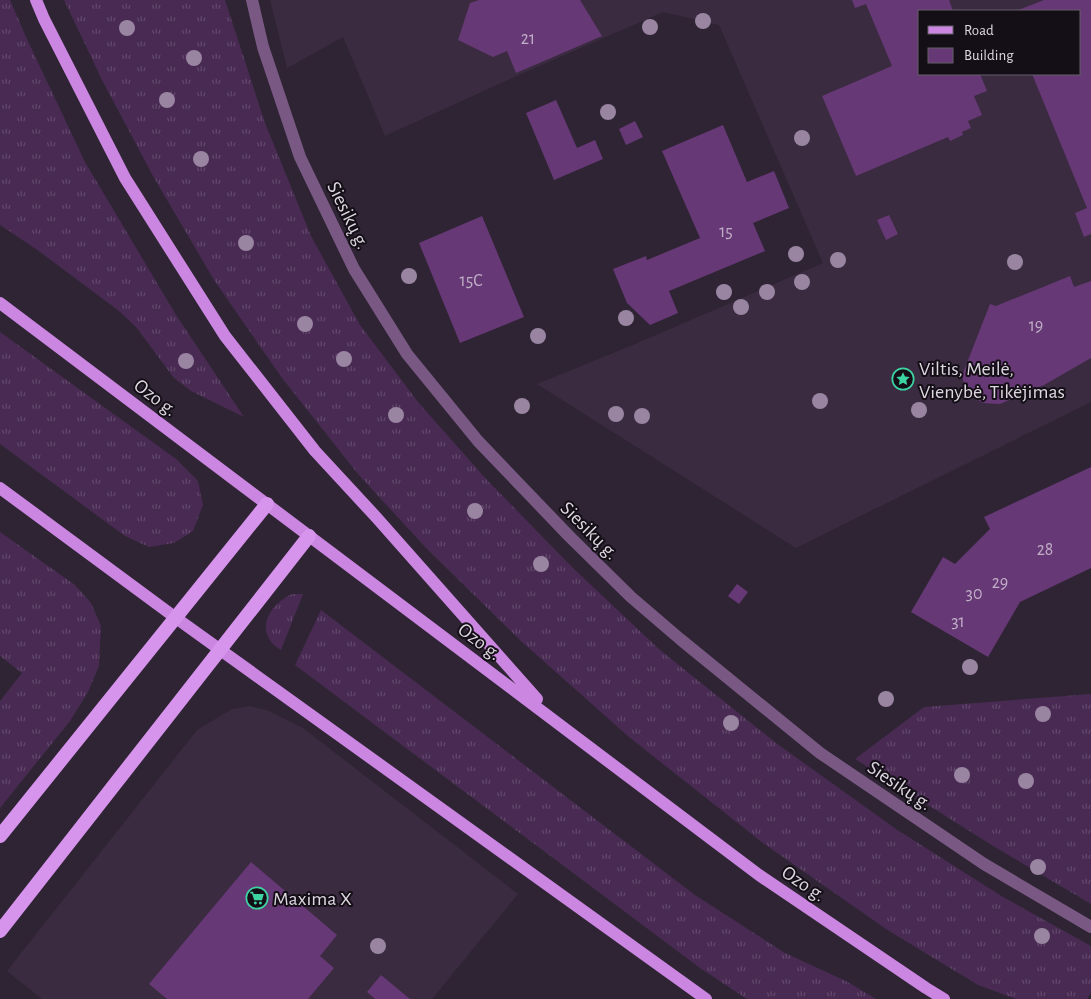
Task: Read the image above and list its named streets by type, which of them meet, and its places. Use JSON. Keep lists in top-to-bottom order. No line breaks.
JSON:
{"streets":{"main road":["Ozo g."],"street":["Siesikų g."]},"places":{"place":["Viltis, Meilė, Vienybė, Tikėjimas"],"supermarket":["Maxima X"]},"house_numbers":["21","15","15C","19","28","29","30","31"],"legend":["Road","Building"]}
